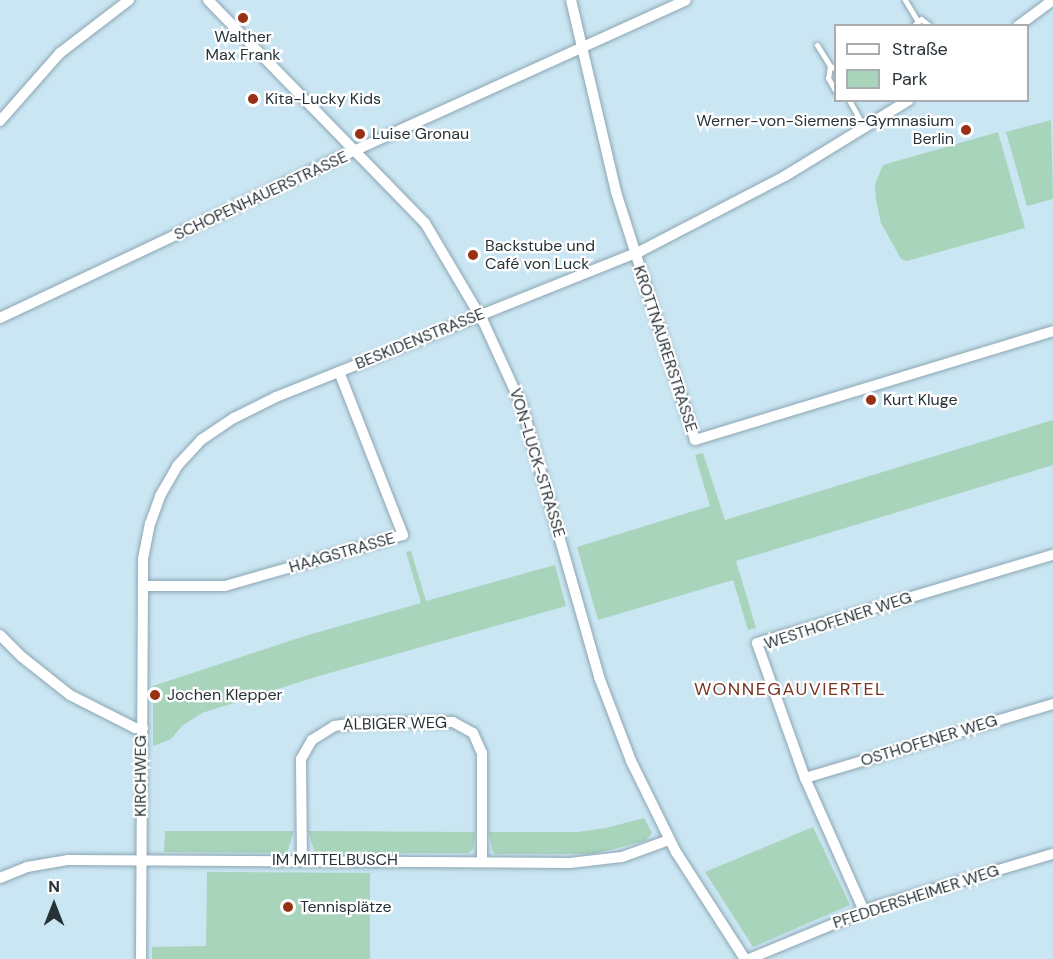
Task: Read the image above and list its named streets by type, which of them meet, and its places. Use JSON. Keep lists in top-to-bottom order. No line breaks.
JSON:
{"streets":{"street":["SCHOPENHAUERSTRASSE","BESKIDENSTRASSE","KROTTNAURERSTRASSE","VON-LUCK-STRASSE","HAAGSTRASSE","WESTHOFENER WEG","ALBIGER WEG","OSTHOFENER WEG","KIRCHWEG","IM MITTELBUSCH","PFEDDERSHEIMER WEG"]},"crossings":[["SCHOPENHAUERSTRASSE","KROTTNAURERSTRASSE"],["SCHOPENHAUERSTRASSE","VON-LUCK-STRASSE"],["BESKIDENSTRASSE","KROTTNAURERSTRASSE"],["BESKIDENSTRASSE","VON-LUCK-STRASSE"],["BESKIDENSTRASSE","HAAGSTRASSE"],["BESKIDENSTRASSE","KIRCHWEG"],["VON-LUCK-STRASSE","IM MITTELBUSCH"],["VON-LUCK-STRASSE","PFEDDERSHEIMER WEG"],["WESTHOFENER WEG","OSTHOFENER WEG"],["WESTHOFENER WEG","PFEDDERSHEIMER WEG"],["ALBIGER WEG","IM MITTELBUSCH"],["KIRCHWEG","IM MITTELBUSCH"]],"districts":["WONNEGAUVIERTEL"],"places":["Walther Max Frank","Kita-Lucky Kids","Werner-von-Siemens-Gymnasium Berlin","Luise Gronau","Backstube und Café von Luck","Kurt Kluge","Jochen Klepper","Tennisplätze"],"legend":["Straße","Park"],"north":"top"}
